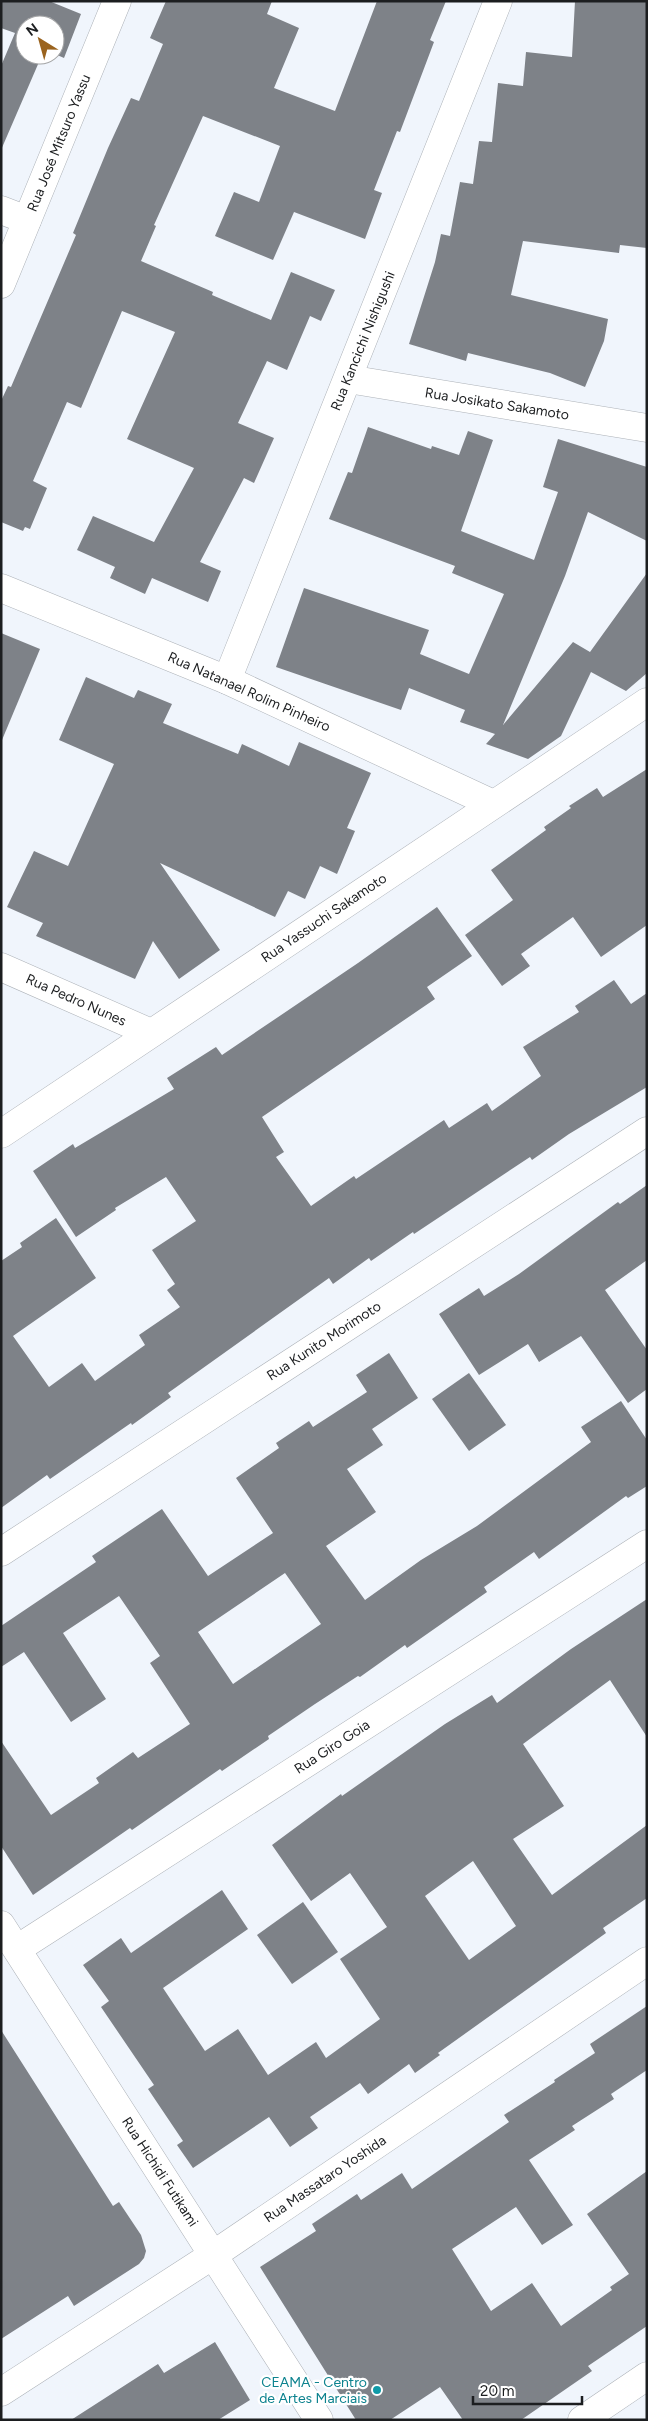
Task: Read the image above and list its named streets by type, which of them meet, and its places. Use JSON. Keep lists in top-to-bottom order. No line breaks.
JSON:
{"streets":{"street":["Rua José Mitsuro Yassu","Rua Kancichi Nishigushi","Rua Josikato Sakamoto","Rua Natanael Rolim Pinheiro","Rua Yassuchi Sakamoto","Rua Pedro Nunes","Rua Kunito Morimoto","Rua Giro Goia","Rua Hichidi Futikami","Rua Massataro Yoshida"]},"crossings":[["Rua Kancichi Nishigushi","Rua Josikato Sakamoto"],["Rua Kancichi Nishigushi","Rua Natanael Rolim Pinheiro"],["Rua Natanael Rolim Pinheiro","Rua Yassuchi Sakamoto"],["Rua Yassuchi Sakamoto","Rua Pedro Nunes"],["Rua Giro Goia","Rua Hichidi Futikami"],["Rua Hichidi Futikami","Rua Massataro Yoshida"]],"places":["CEAMA - Centro de Artes Marciais"],"scale_bar":"20 m","north":"top left"}
